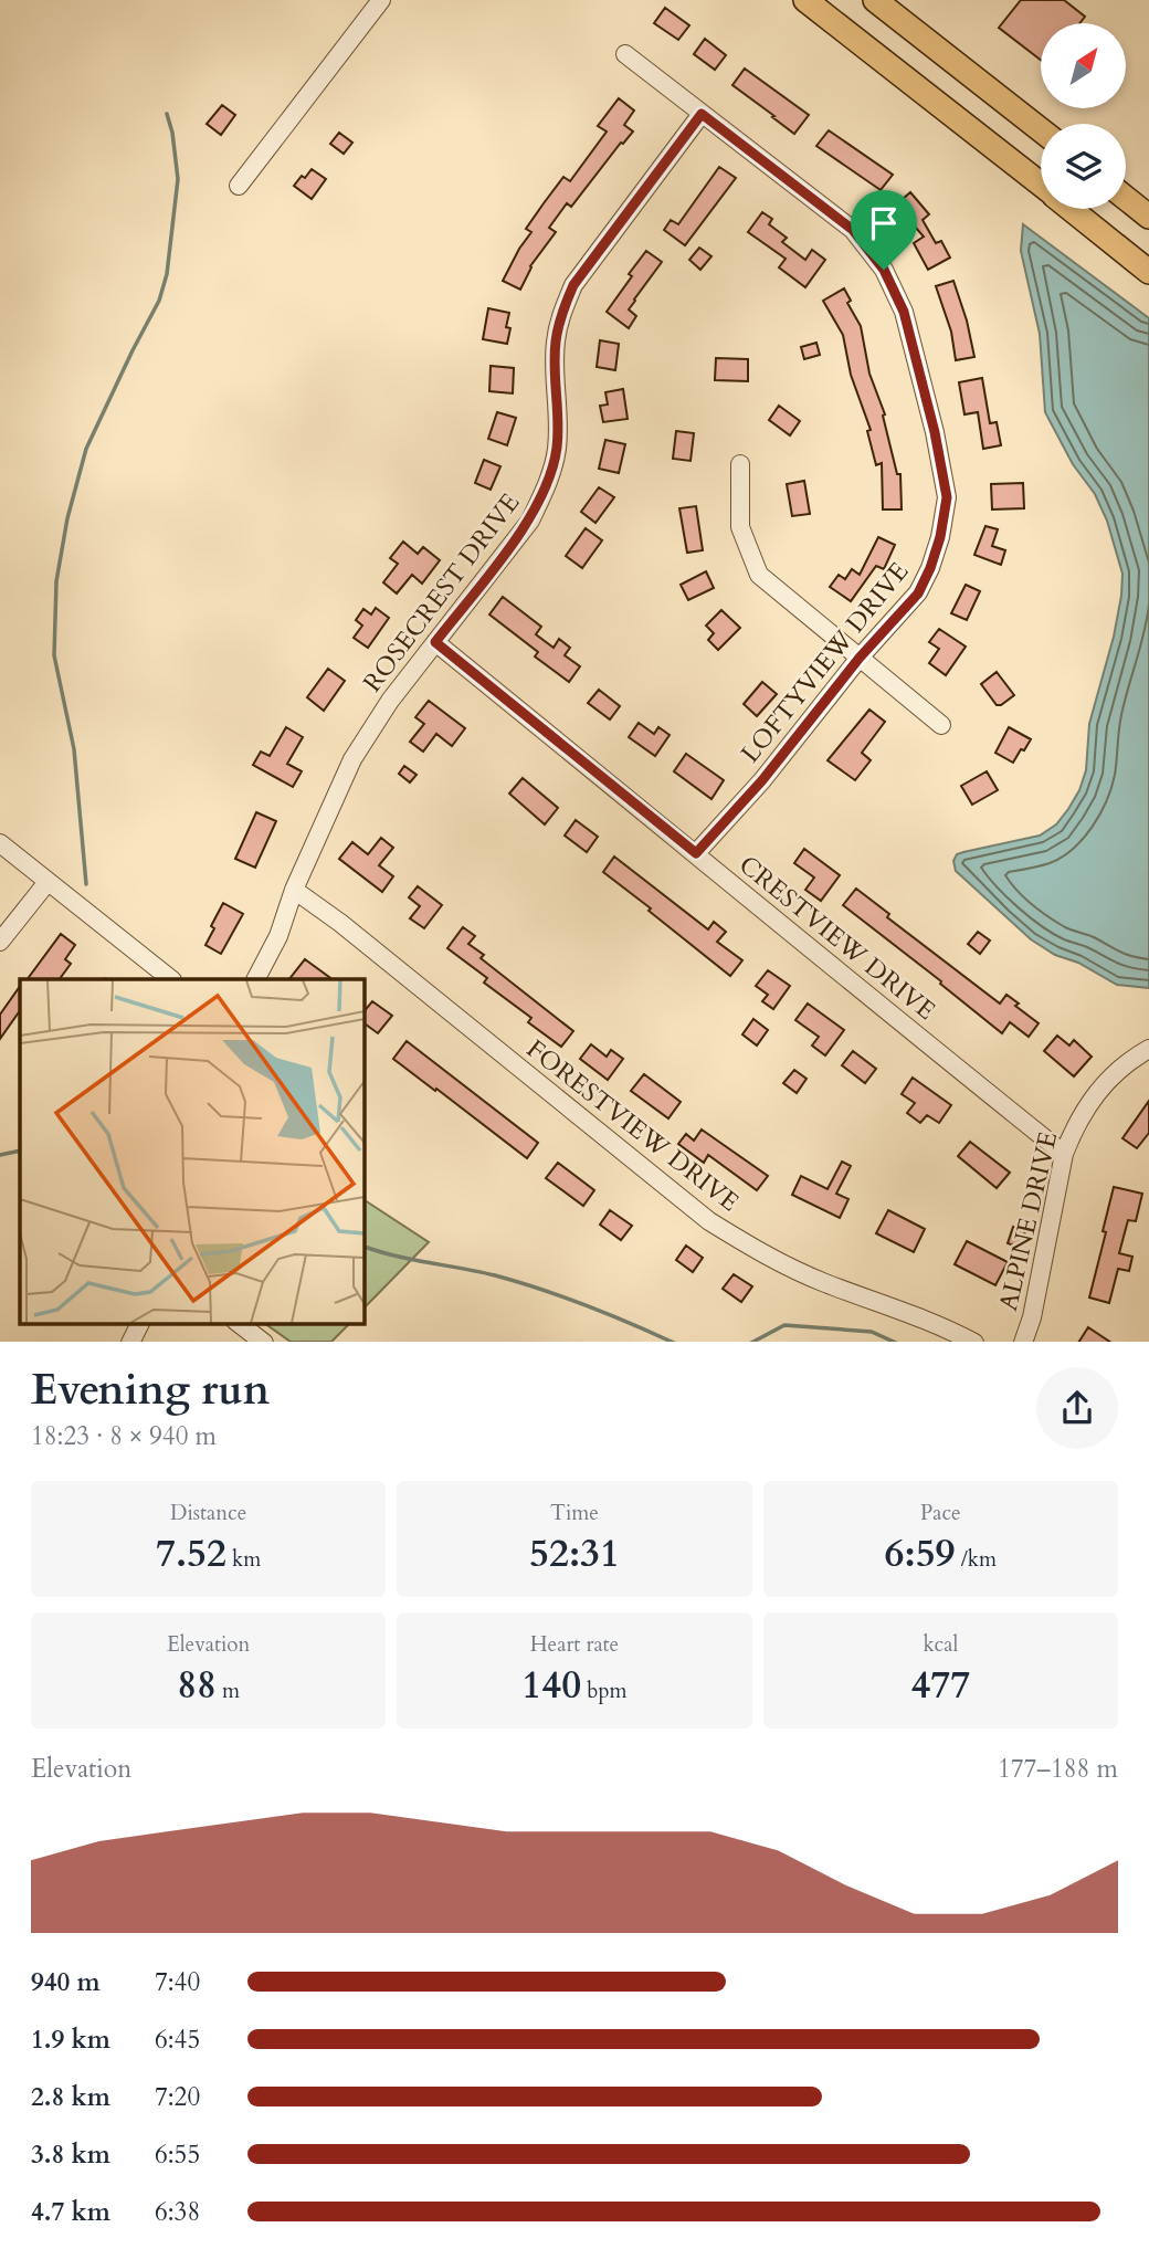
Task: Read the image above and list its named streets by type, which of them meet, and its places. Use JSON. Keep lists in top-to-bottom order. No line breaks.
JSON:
{"streets":{"street":["ROSECREST DRIVE","LOFTYVIEW DRIVE","CRESTVIEW DRIVE","FORESTVIEW DRIVE","ALPINE DRIVE"]},"crossings":[["ROSECREST DRIVE","LOFTYVIEW DRIVE"],["ROSECREST DRIVE","CRESTVIEW DRIVE"],["ROSECREST DRIVE","FORESTVIEW DRIVE"],["LOFTYVIEW DRIVE","CRESTVIEW DRIVE"],["CRESTVIEW DRIVE","ALPINE DRIVE"]],"north":"top right","page":{"heading":["Evening run","18:23 · 8 × 940 m"],"stats":[["Distance","7.52 km"],["Time","52:31"],["Pace","6:59 /km"],["Elevation","88 m"],["Heart rate","140 bpm"],["kcal","477"]],"chart":["Elevation","177–188 m"],"list":[{"name":"940 m","note":"7:40"},{"name":"1.9 km","note":"6:45"},{"name":"2.8 km","note":"7:20"},{"name":"3.8 km","note":"6:55"},{"name":"4.7 km","note":"6:38"}]}}
